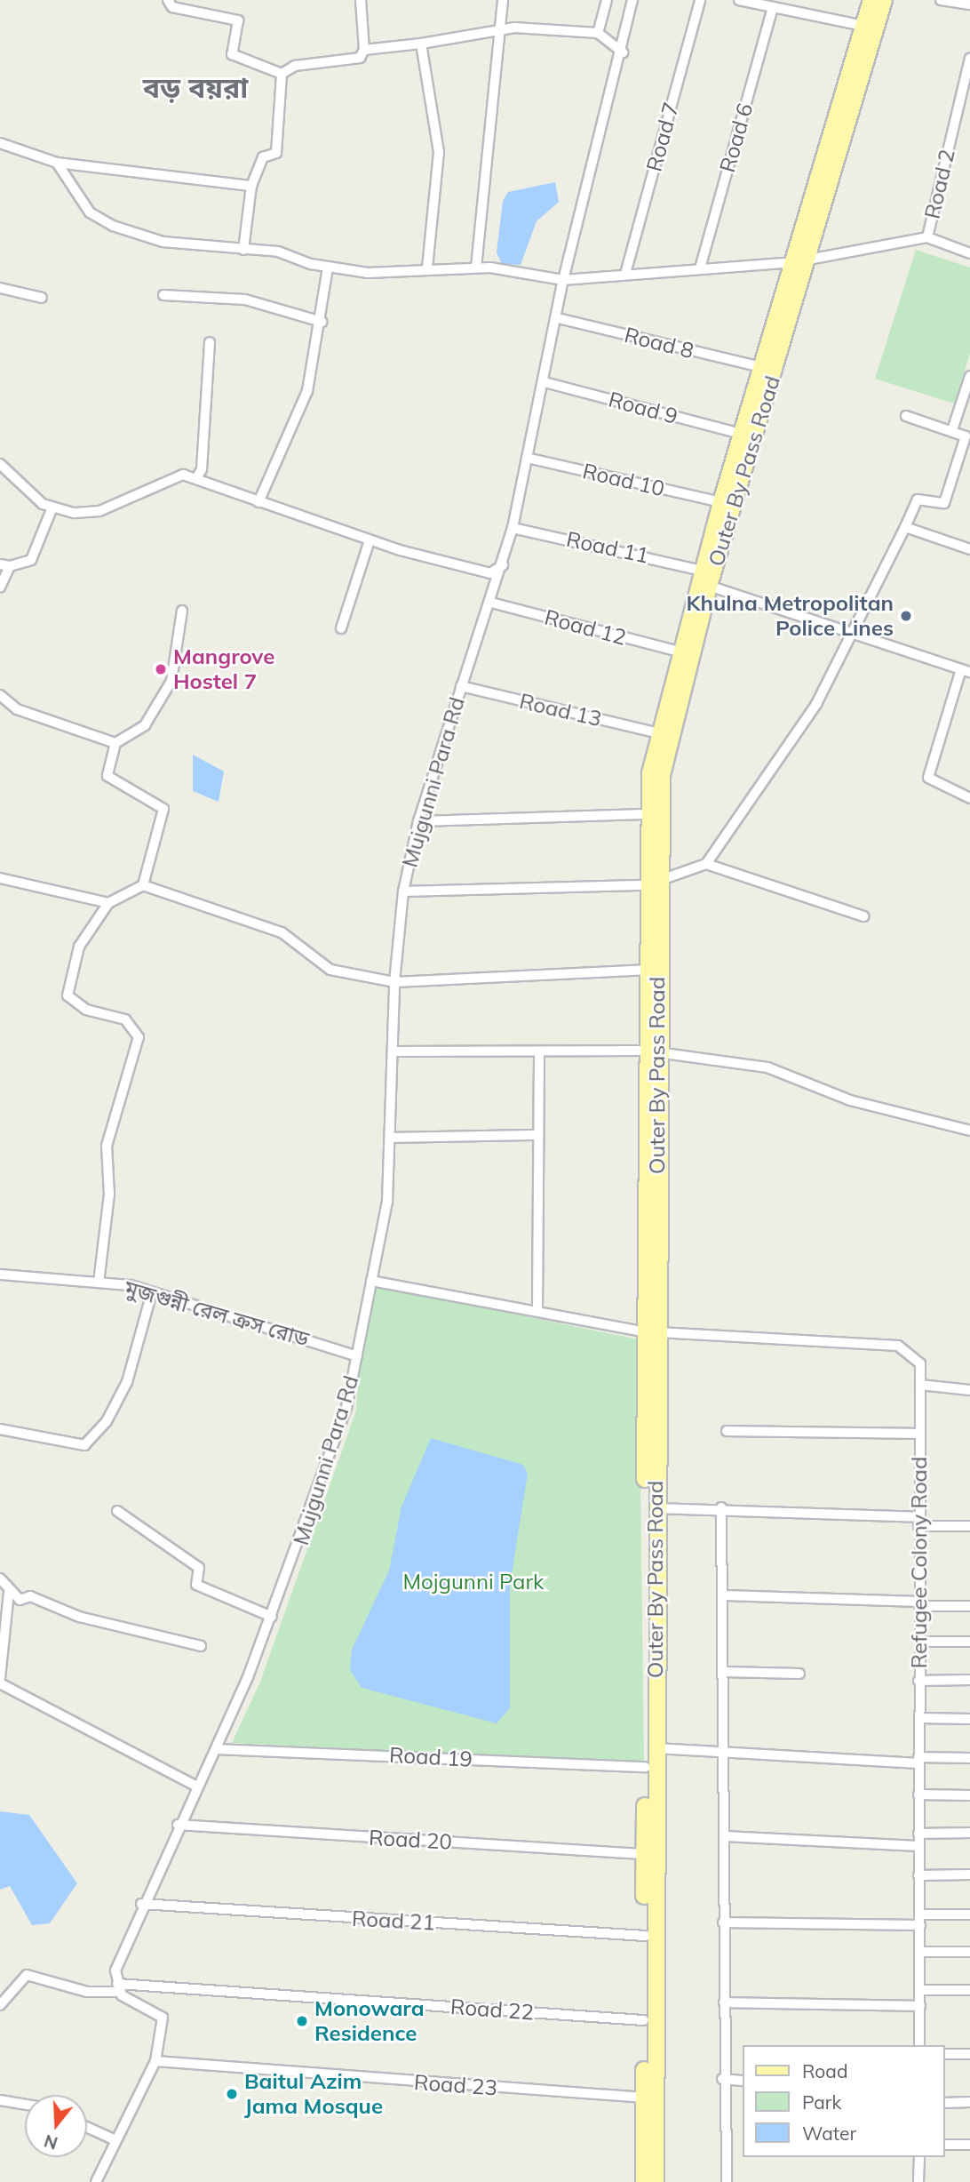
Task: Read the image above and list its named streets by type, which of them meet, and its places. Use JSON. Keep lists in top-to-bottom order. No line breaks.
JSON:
{"streets":{"main road":["Outer By Pass Road"],"street":["Road 7","Road 6","Road 2","Road 8","Road 9","Road 10","Road 11","Road 12","Road 13","Mujgunni Para Rd","মুজগুন্নী রেল ক্রস রোড","Refugee Colony Road","Road 19","Road 20","Road 21","Road 22","Road 23"]},"crossings":[["Road 8","Outer By Pass Road"],["Road 8","Mujgunni Para Rd"],["Road 9","Outer By Pass Road"],["Road 9","Mujgunni Para Rd"],["Outer By Pass Road","Road 10"],["Outer By Pass Road","Road 11"],["Outer By Pass Road","Road 12"],["Outer By Pass Road","Road 13"],["Outer By Pass Road","Refugee Colony Road"],["Outer By Pass Road","Road 19"],["Outer By Pass Road","Road 20"],["Outer By Pass Road","Road 21"],["Outer By Pass Road","Road 22"],["Outer By Pass Road","Road 23"],["Road 10","Mujgunni Para Rd"],["Road 11","Mujgunni Para Rd"],["Road 12","Mujgunni Para Rd"],["Road 13","Mujgunni Para Rd"],["Mujgunni Para Rd","মুজগুন্নী রেল ক্রস রোড"],["Mujgunni Para Rd","Road 19"],["Mujgunni Para Rd","Road 20"],["Mujgunni Para Rd","Road 21"],["Mujgunni Para Rd","Road 22"]],"districts":["বড় বয়রা"],"parks":["Mojgunni Park"],"places":["Khulna Metropolitan Police Lines","Mangrove Hostel 7","Monowara Residence","Baitul Azim Jama Mosque"],"legend":["Road","Park","Water"],"north":"bottom"}
